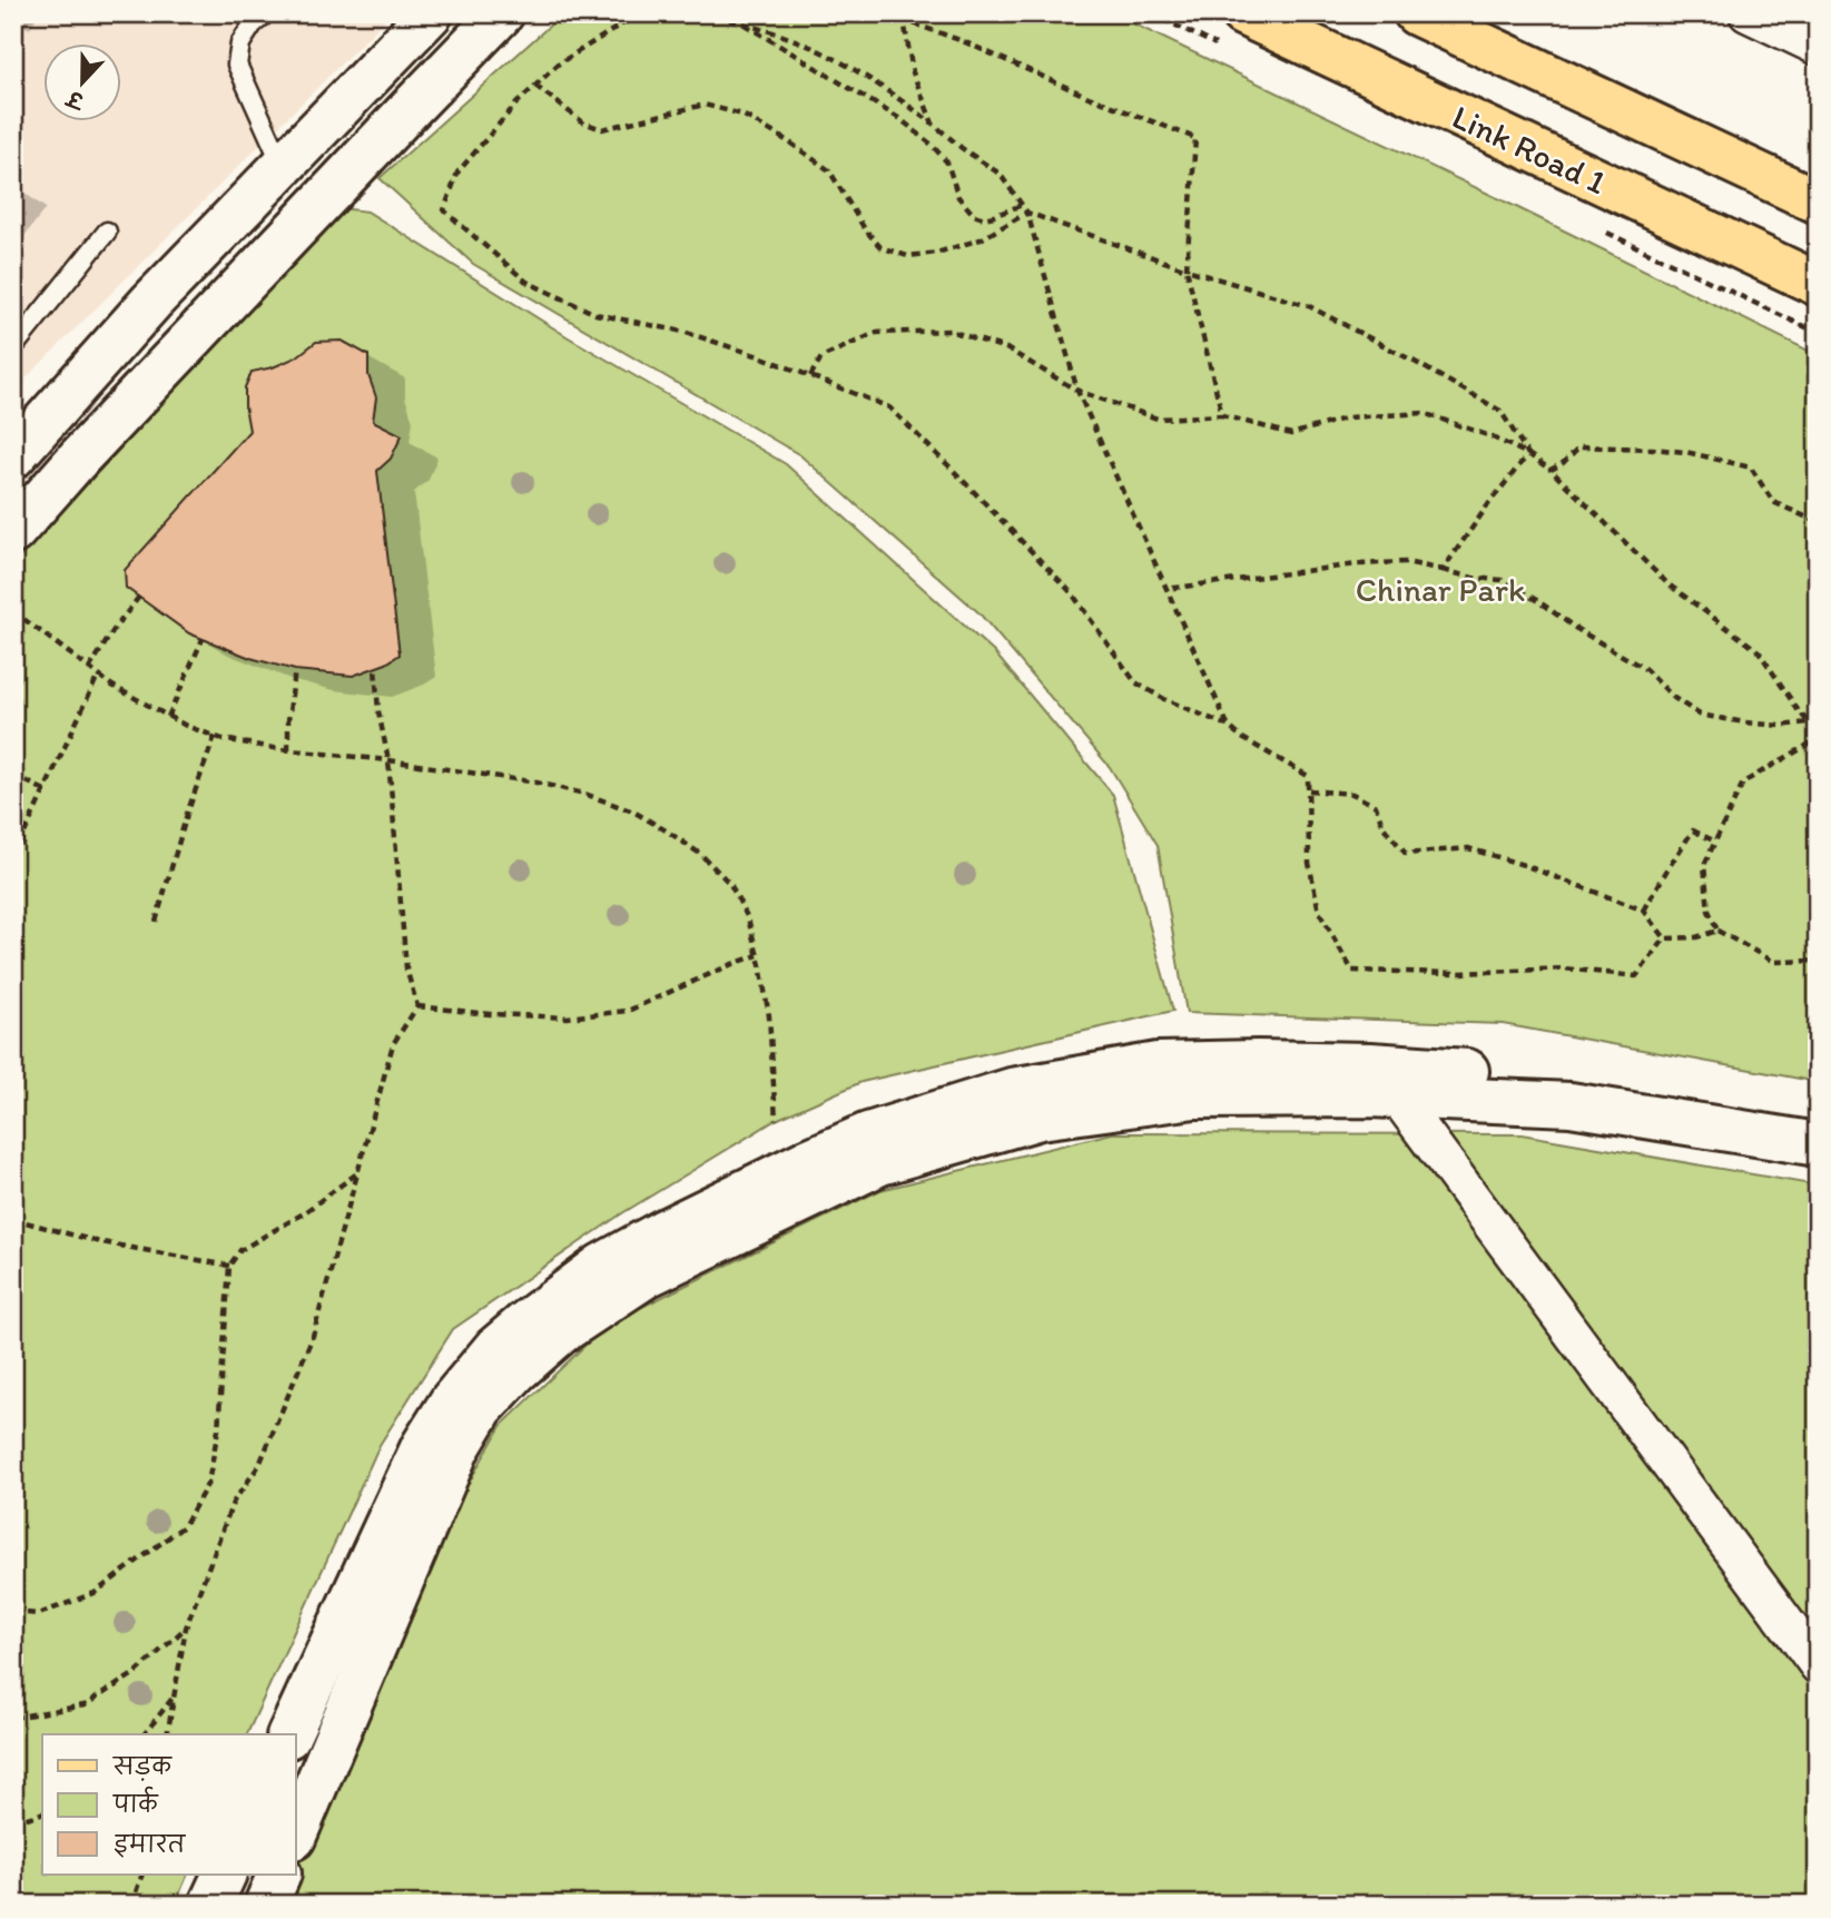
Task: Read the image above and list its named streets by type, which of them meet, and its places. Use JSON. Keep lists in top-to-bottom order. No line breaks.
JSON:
{"streets":{"main road":["Link Road 1"]},"parks":["Chinar Park"],"legend":["सड़क","पार्क","इमारत"],"north":"bottom"}
